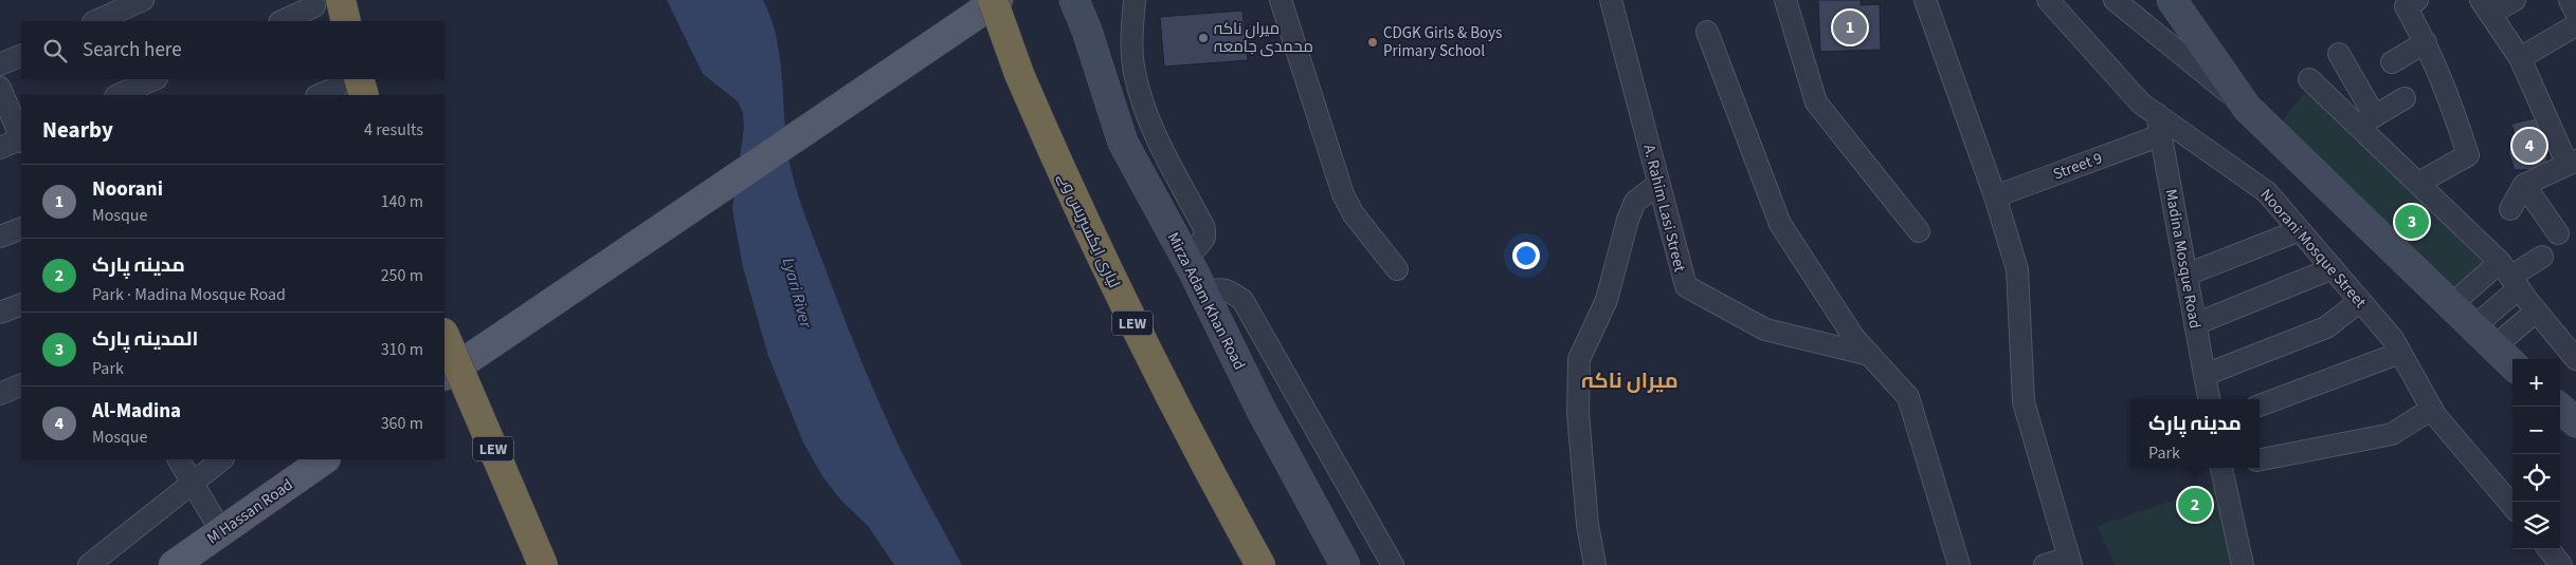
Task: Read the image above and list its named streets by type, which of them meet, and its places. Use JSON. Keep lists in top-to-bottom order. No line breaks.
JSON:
{"streets":{"highway":["لیاری ایکسپریس وے","LEW"],"main road":["Mirza Adam Khan Road","M Hassan Road"],"street":["Street 9","A. Rahim Lasi Street","Noorani Mosque Street","Madina Mosque Road"]},"crossings":[["Street 9","Madina Mosque Road"],["Noorani Mosque Street","Madina Mosque Road"]],"districts":["میراں ناکہ"],"water":["Lyari River"],"places":["میران ناکہ محمدی جامعہ","CDGK Girls & Boys Primary School"],"page":{"pins":["1","4","3","2"],"search":"Search here","heading":["Nearby","4 results"],"list":[{"mark":"1","name":"Noorani","note":"Mosque","value":"140 m"},{"mark":"2","name":"مدینہ پارک","note":"Park · Madina Mosque Road","value":"250 m"},{"mark":"3","name":"المدینہ پارک","note":"Park","value":"310 m"},{"mark":"4","name":"Al-Madina","note":"Mosque","value":"360 m"}],"map_buttons":["+","−"],"popup":["مدینہ پارک","Park"]}}
